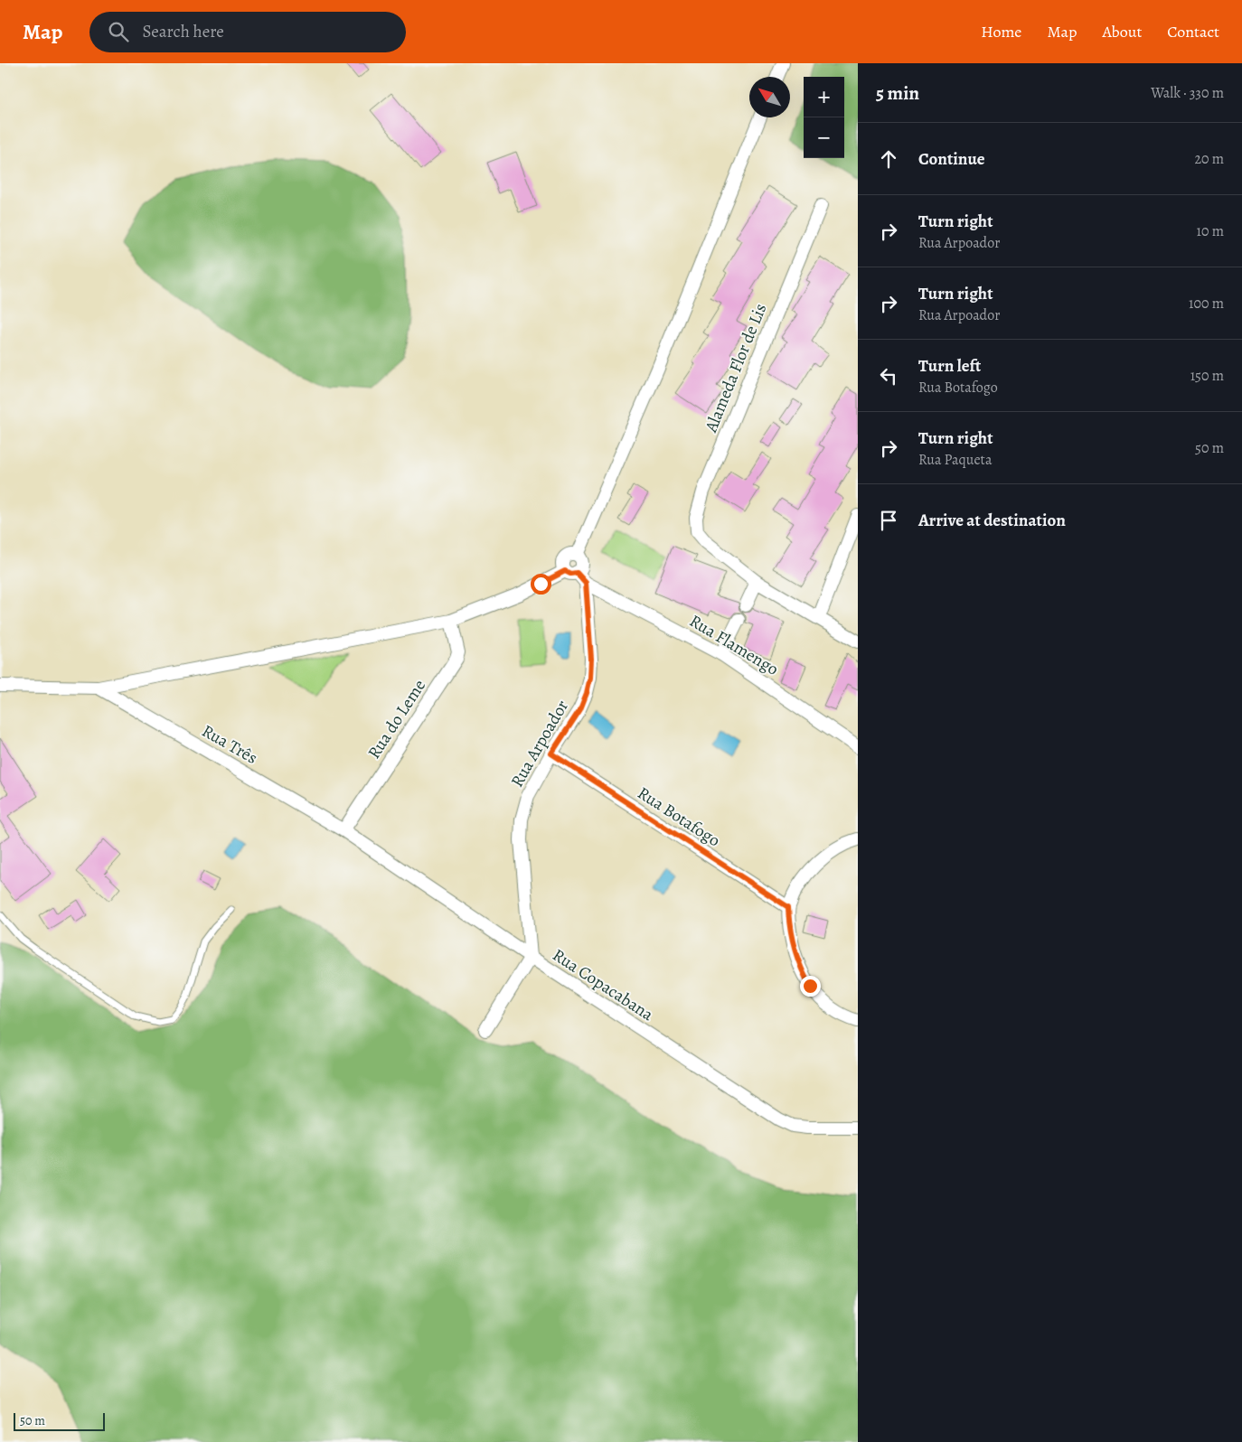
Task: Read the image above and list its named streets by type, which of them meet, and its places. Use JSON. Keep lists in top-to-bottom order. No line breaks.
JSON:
{"streets":{"street":["Alameda Flor de Lis","Rua Flamengo","Rua do Leme","Rua Arpoador","Rua Três","Rua Botafogo","Rua Copacabana"]},"crossings":[["Rua Flamengo","Rua Arpoador"],["Rua do Leme","Rua Três"],["Rua do Leme","Rua Copacabana"],["Rua Arpoador","Rua Botafogo"],["Rua Arpoador","Rua Copacabana"],["Rua Três","Rua Copacabana"]],"scale_bar":"50 m","north":"top left","page":{"header":"Map","search":"Search here","nav":["Home","Map","About","Contact"],"heading":["5 min","Walk · 330 m"],"map_buttons":["+","−"],"list":[["Continue","20 m"],["Turn right","Rua Arpoador","10 m"],["Turn right","Rua Arpoador","100 m"],["Turn left","Rua Botafogo","150 m"],["Turn right","Rua Paqueta","50 m"],"Arrive at destination"],"scale":"50 m"}}
